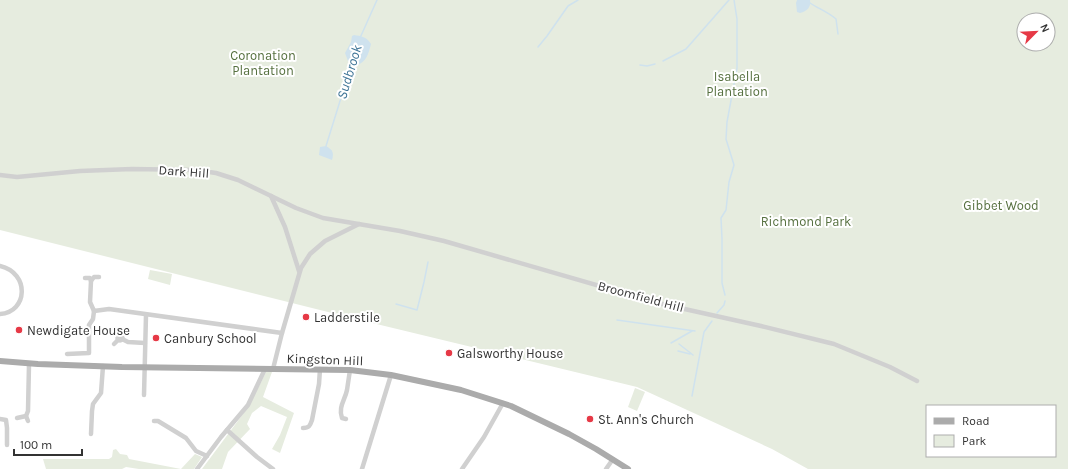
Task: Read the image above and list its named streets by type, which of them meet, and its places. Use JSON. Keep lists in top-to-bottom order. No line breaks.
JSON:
{"streets":{"main road":["Kingston Hill"],"street":["Dark Hill","Broomfield Hill"]},"crossings":[["Dark Hill","Broomfield Hill"]],"water":["Sudbrook"],"parks":["Coronation Plantation","Isabella Plantation","Gibbet Wood","Richmond Park"],"places":["Ladderstile","Newdigate House","Canbury School","Galsworthy House","St. Ann's Church"],"legend":["Road","Park"],"scale_bar":"100 m","north":"top right"}
